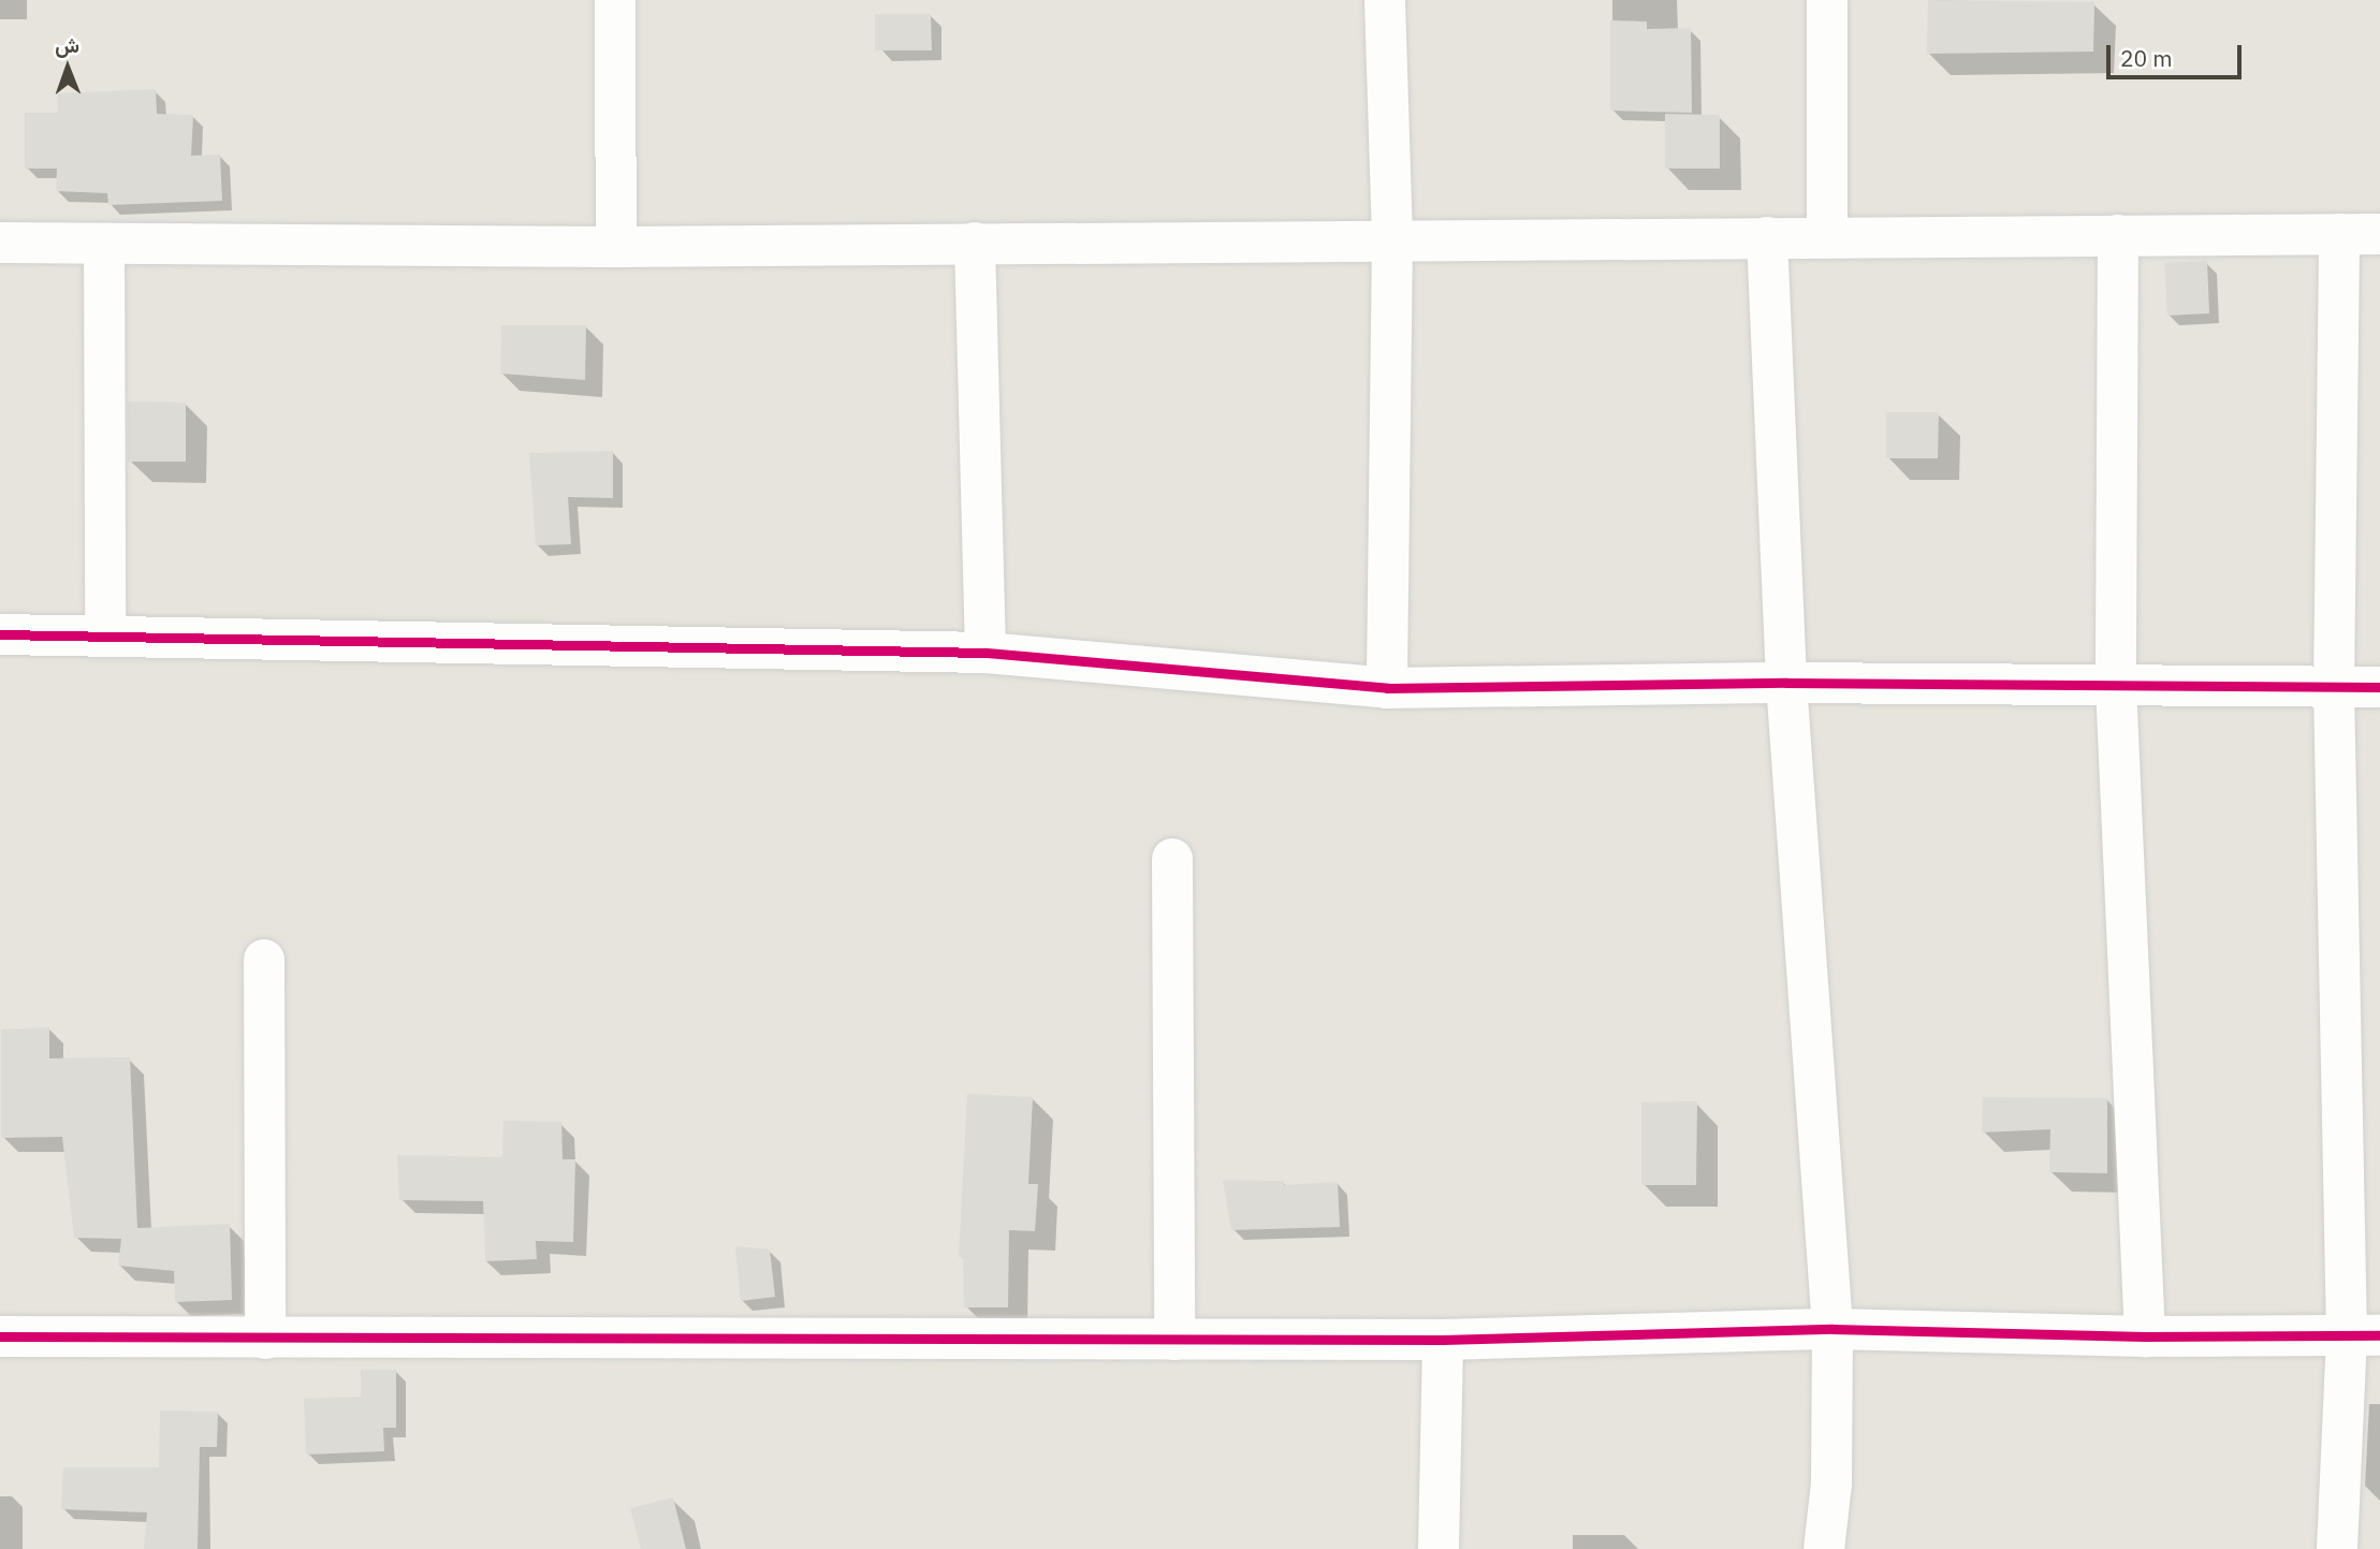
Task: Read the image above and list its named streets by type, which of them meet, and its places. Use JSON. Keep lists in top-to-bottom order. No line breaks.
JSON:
{"scale_bar":"20 m","north":"top"}
